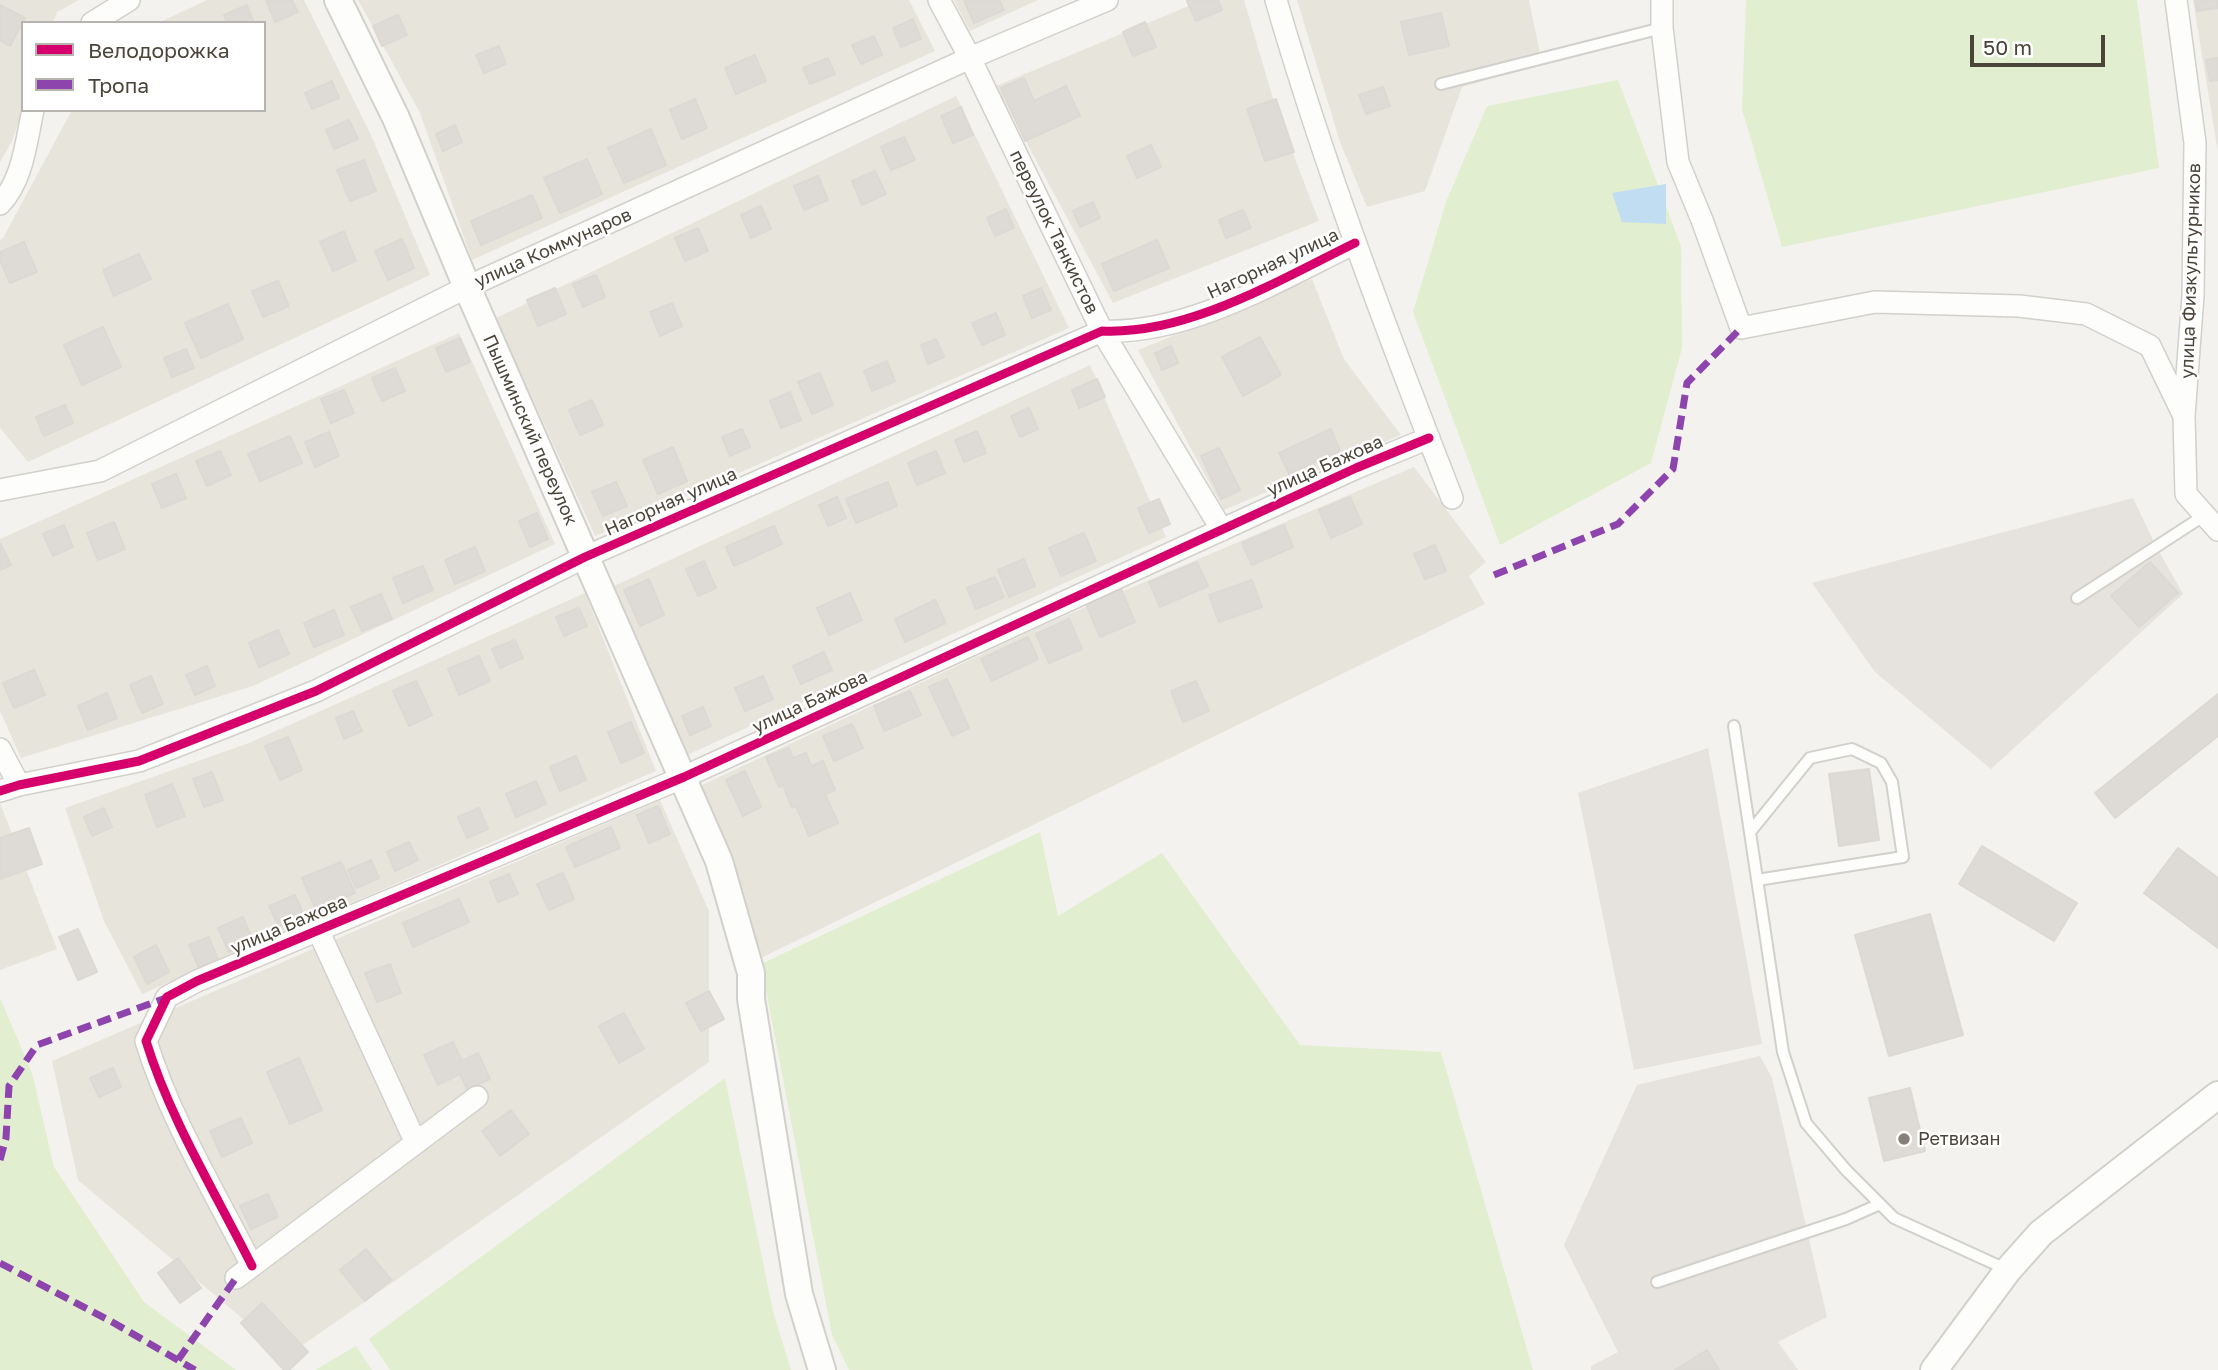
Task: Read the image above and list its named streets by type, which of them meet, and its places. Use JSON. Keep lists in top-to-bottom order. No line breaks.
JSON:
{"streets":{"street":["переулок Танкистов","улица Коммунаров","Нагорная улица","улица Физкультурников","Пышминский переулок","улица Бажова"]},"crossings":[["переулок Танкистов","улица Коммунаров"],["переулок Танкистов","Нагорная улица"],["переулок Танкистов","улица Бажова"],["улица Коммунаров","Пышминский переулок"],["Нагорная улица","Пышминский переулок"],["Пышминский переулок","улица Бажова"]],"places":["Ретвизан"],"legend":["Велодорожка","Тропа"],"scale_bar":"50 m"}
